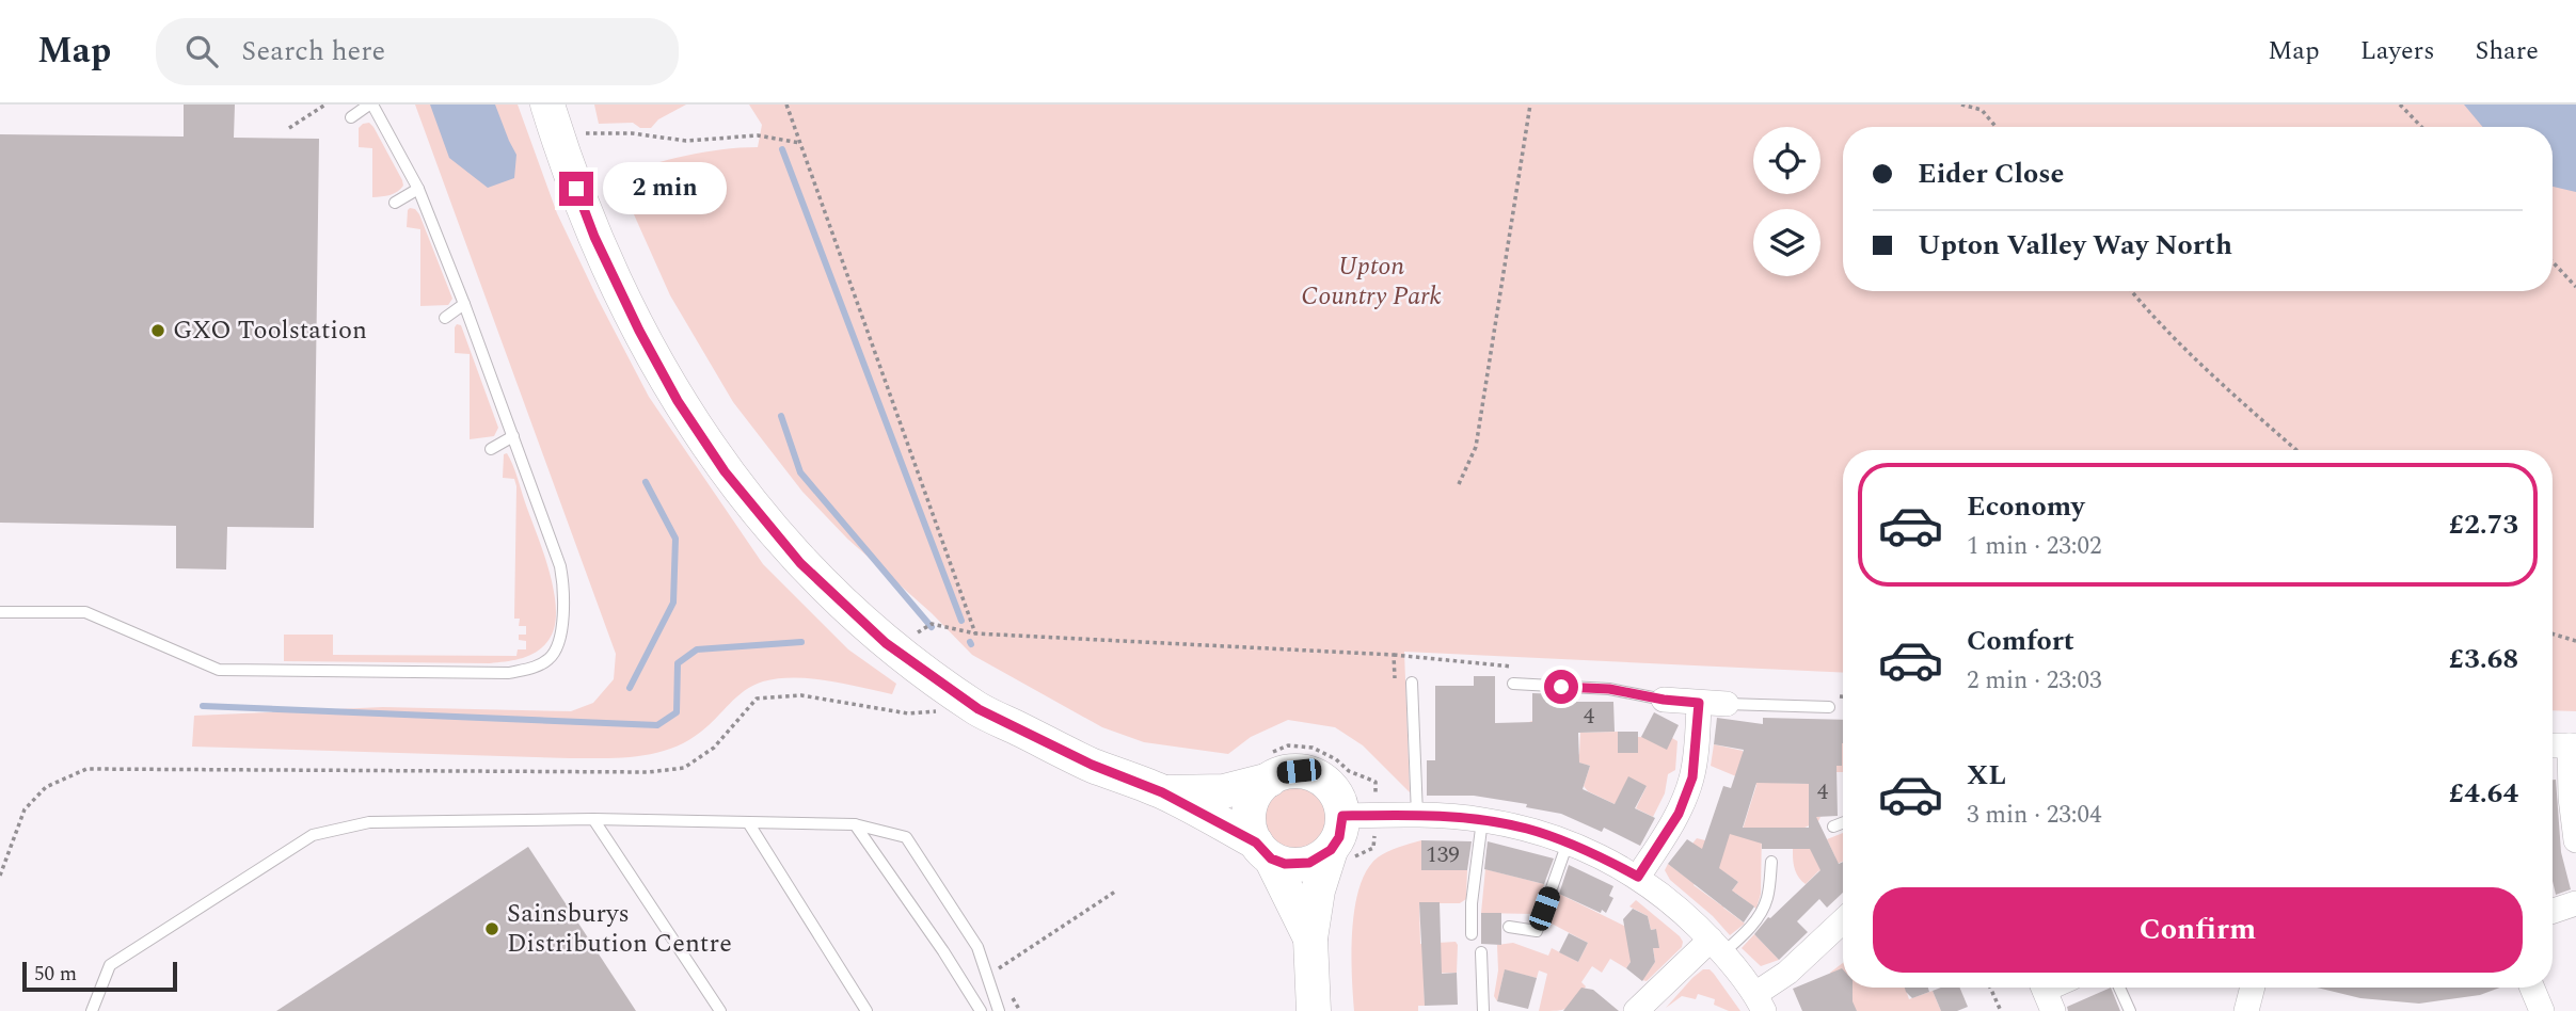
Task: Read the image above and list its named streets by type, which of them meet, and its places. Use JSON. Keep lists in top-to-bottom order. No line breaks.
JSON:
{"parks":["Upton Country Park"],"places":["GXO Toolstation","Sainsburys Distribution Centre"],"house_numbers":["4","4","139"],"scale_bar":"50 m","page":{"header":"Map","search":"Search here","nav":["Map","Layers","Share"],"banner":["Eider Close","Upton Valley Way North"],"bubble":"2 min","list":[{"name":"Economy","note":"1 min · 23:02","value":"£2.73"},{"name":"Comfort","note":"2 min · 23:03","value":"£3.68"},{"name":"XL","note":"3 min · 23:04","value":"£4.64"}],"buttons":"Confirm","scale":"50 m"}}
